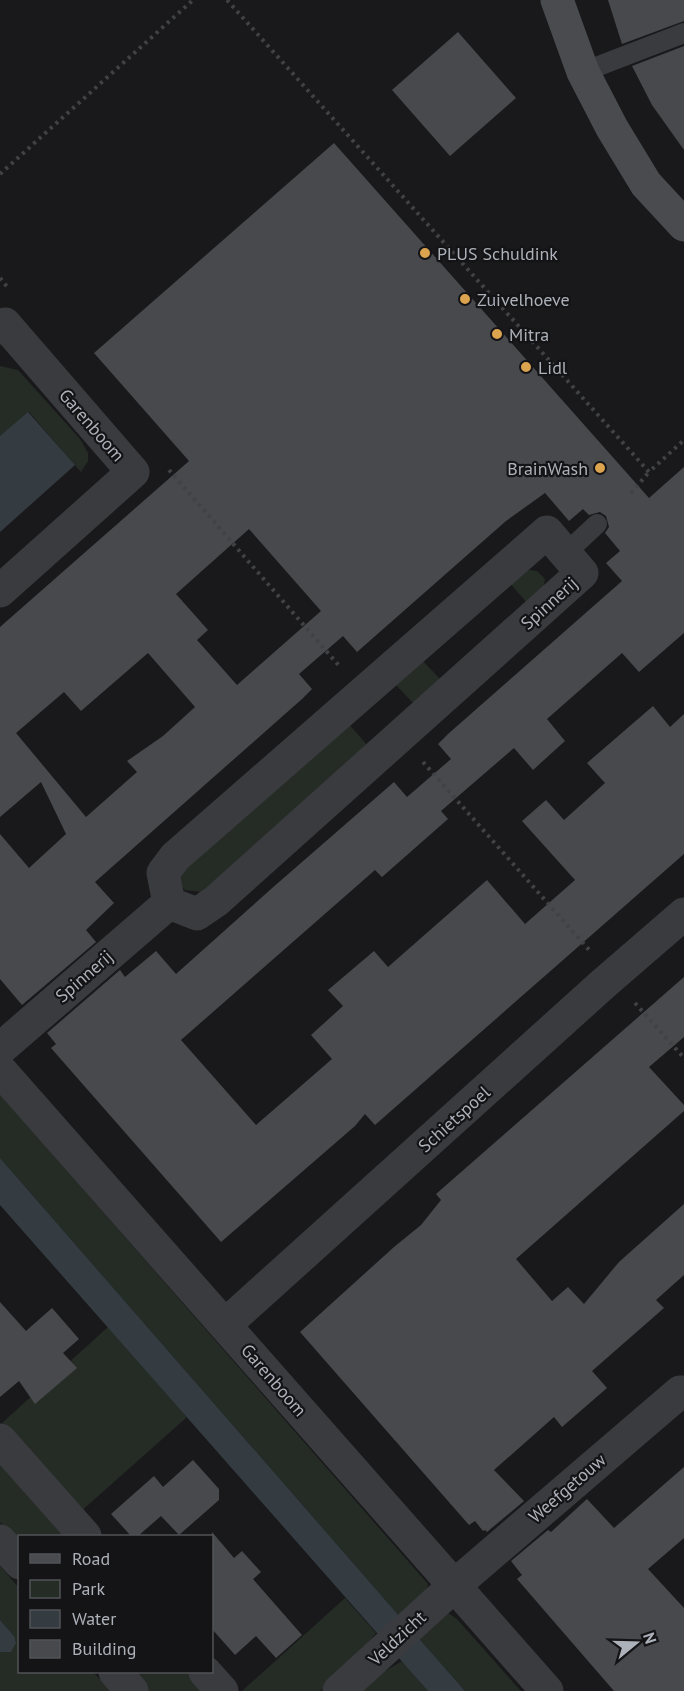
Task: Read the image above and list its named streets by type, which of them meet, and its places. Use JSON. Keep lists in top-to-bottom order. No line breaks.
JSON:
{"streets":{"street":["Garenboom","Spinnerij","Schietspoel","Weefgetouw","Veldzicht"]},"crossings":[["Garenboom","Schietspoel"],["Garenboom","Weefgetouw"],["Garenboom","Veldzicht"],["Weefgetouw","Veldzicht"]],"places":["PLUS Schuldink","Zuivelhoeve","Mitra","Lidl","BrainWash"],"legend":["Road","Park","Water","Building"],"north":"right"}
